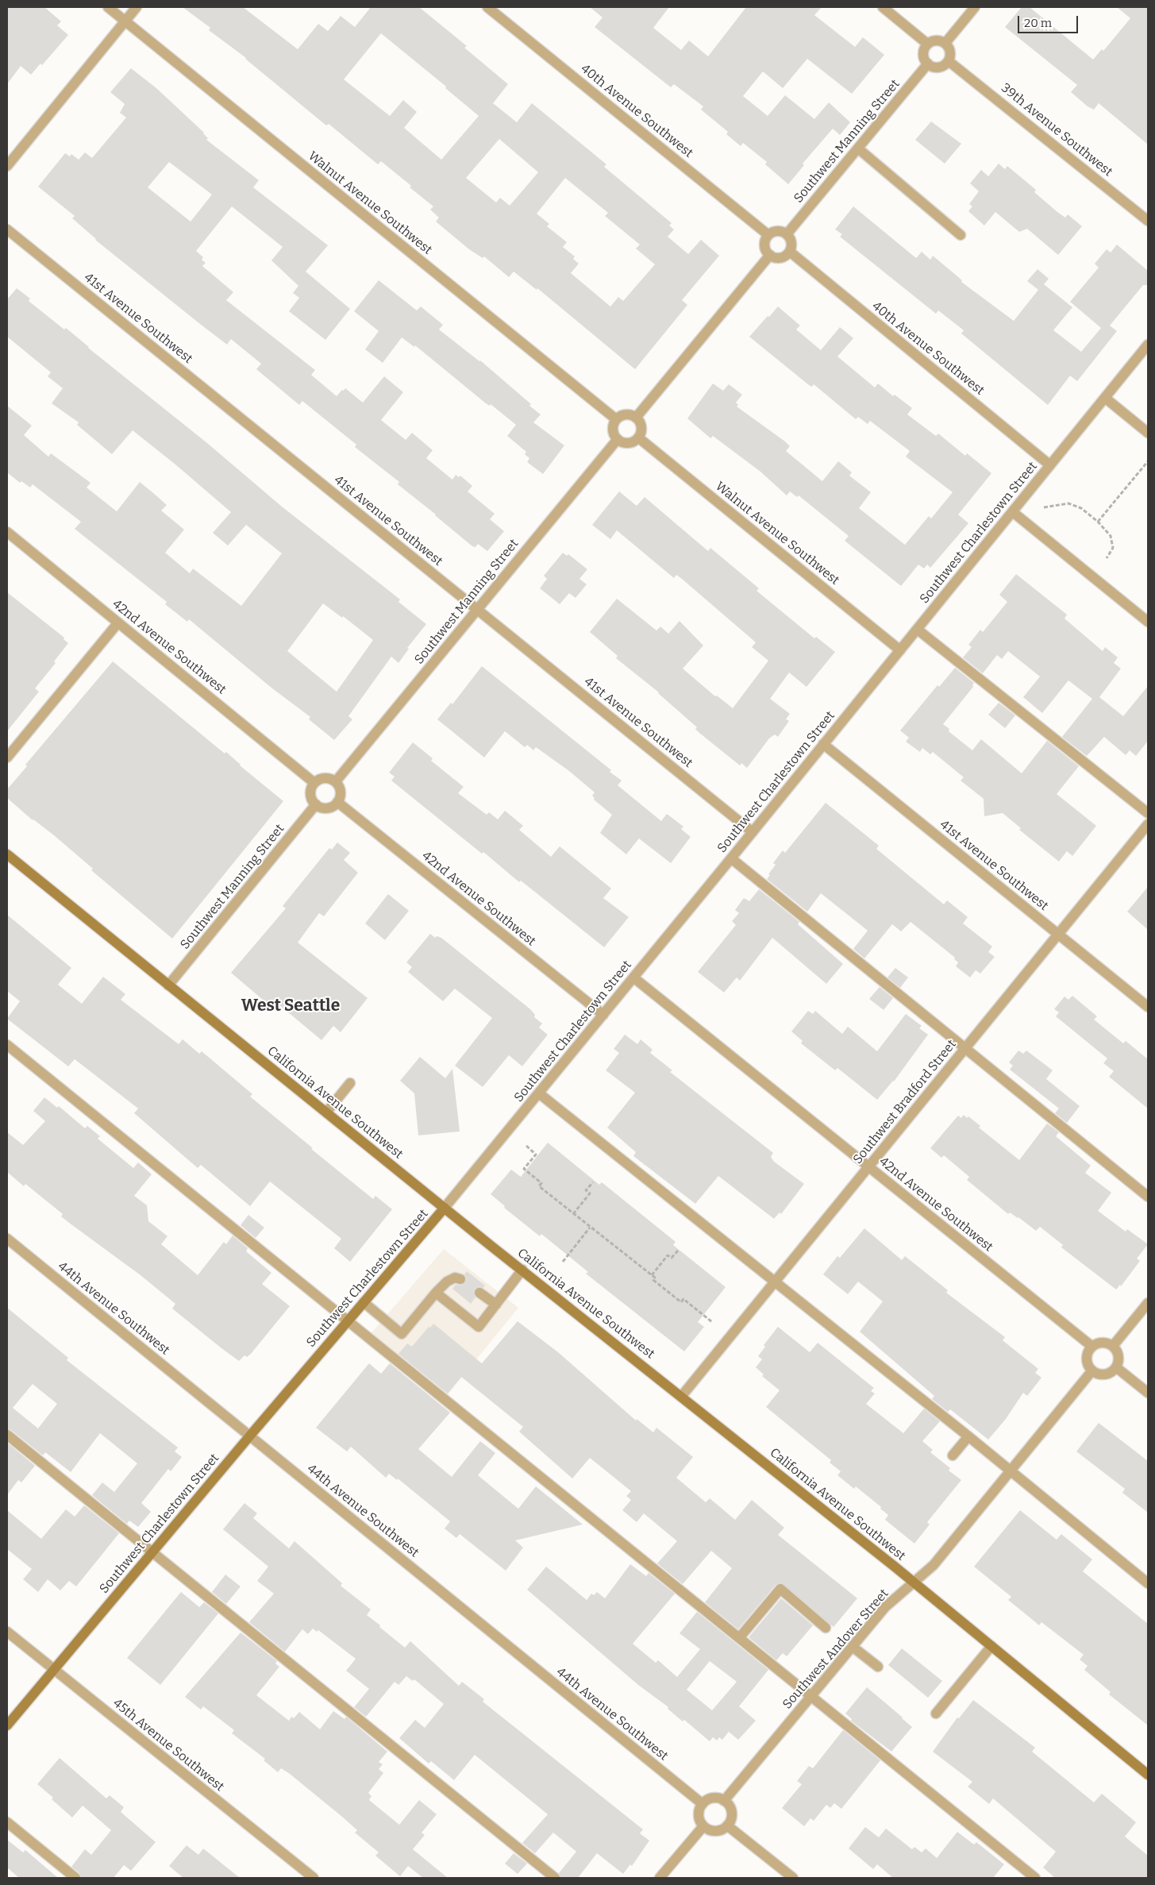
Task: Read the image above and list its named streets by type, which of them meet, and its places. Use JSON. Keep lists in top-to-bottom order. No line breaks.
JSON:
{"streets":{"main road":["Southwest Charlestown Street","California Avenue Southwest"],"street":["40th Avenue Southwest","39th Avenue Southwest","Southwest Manning Street","Walnut Avenue Southwest","41st Avenue Southwest","42nd Avenue Southwest","Southwest Bradford Street","44th Avenue Southwest","Southwest Andover Street","45th Avenue Southwest"]},"crossings":[["40th Avenue Southwest","Southwest Manning Street"],["40th Avenue Southwest","Southwest Charlestown Street"],["39th Avenue Southwest","Southwest Manning Street"],["Southwest Manning Street","Walnut Avenue Southwest"],["Southwest Manning Street","41st Avenue Southwest"],["Southwest Manning Street","42nd Avenue Southwest"],["Southwest Manning Street","California Avenue Southwest"],["Walnut Avenue Southwest","Southwest Charlestown Street"],["41st Avenue Southwest","Southwest Charlestown Street"],["41st Avenue Southwest","Southwest Bradford Street"],["Southwest Charlestown Street","42nd Avenue Southwest"],["Southwest Charlestown Street","California Avenue Southwest"],["Southwest Charlestown Street","44th Avenue Southwest"],["Southwest Charlestown Street","45th Avenue Southwest"],["42nd Avenue Southwest","Southwest Bradford Street"],["42nd Avenue Southwest","Southwest Andover Street"],["Southwest Bradford Street","California Avenue Southwest"],["California Avenue Southwest","Southwest Andover Street"],["44th Avenue Southwest","Southwest Andover Street"]],"districts":["West Seattle"],"scale_bar":"20 m"}
